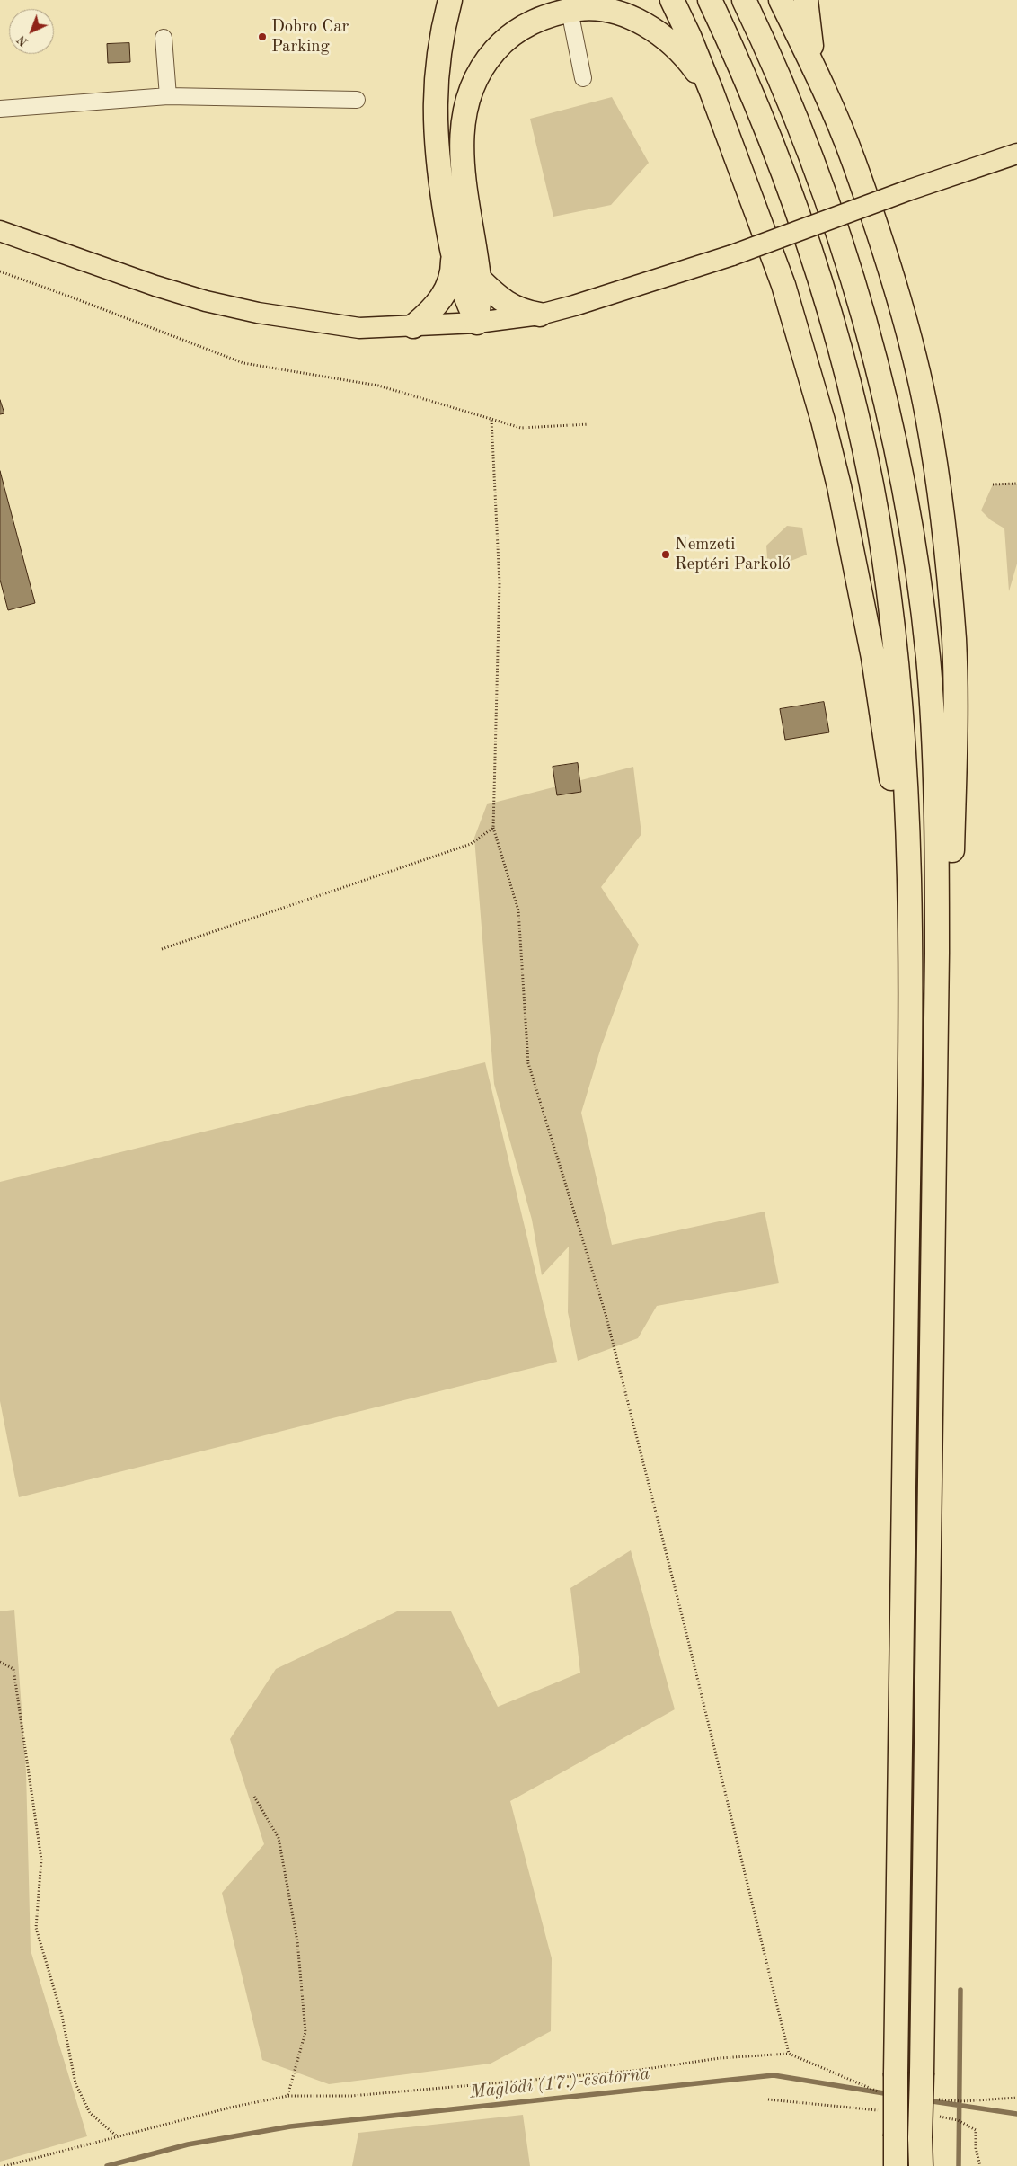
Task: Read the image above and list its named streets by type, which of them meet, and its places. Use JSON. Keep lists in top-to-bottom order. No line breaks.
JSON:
{"water":["Maglódi (17.)-csatorna"],"places":["Dobro Car Parking","Nemzeti Reptéri Parkoló"],"north":"bottom left"}
